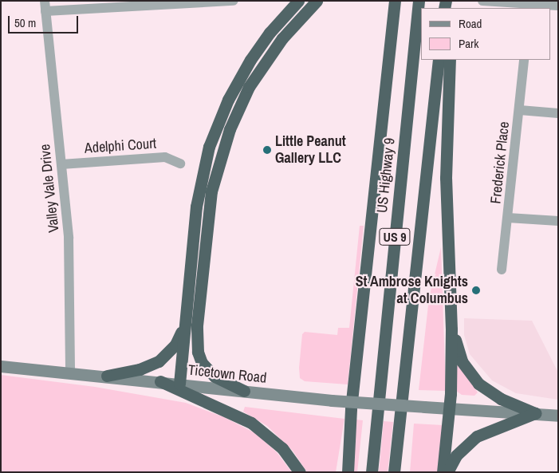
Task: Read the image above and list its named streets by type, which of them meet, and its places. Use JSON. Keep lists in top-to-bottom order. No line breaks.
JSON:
{"streets":{"highway":["US Highway 9","US 9"],"street":["Adelphi Court","Frederick Place","Valley Vale Drive","Ticetown Road"]},"crossings":[["Adelphi Court","Valley Vale Drive"],["Valley Vale Drive","Ticetown Road"]],"places":["Little Peanut Gallery LLC","St Ambrose Knights at Columbus"],"legend":["Road","Park"],"scale_bar":"50 m"}
